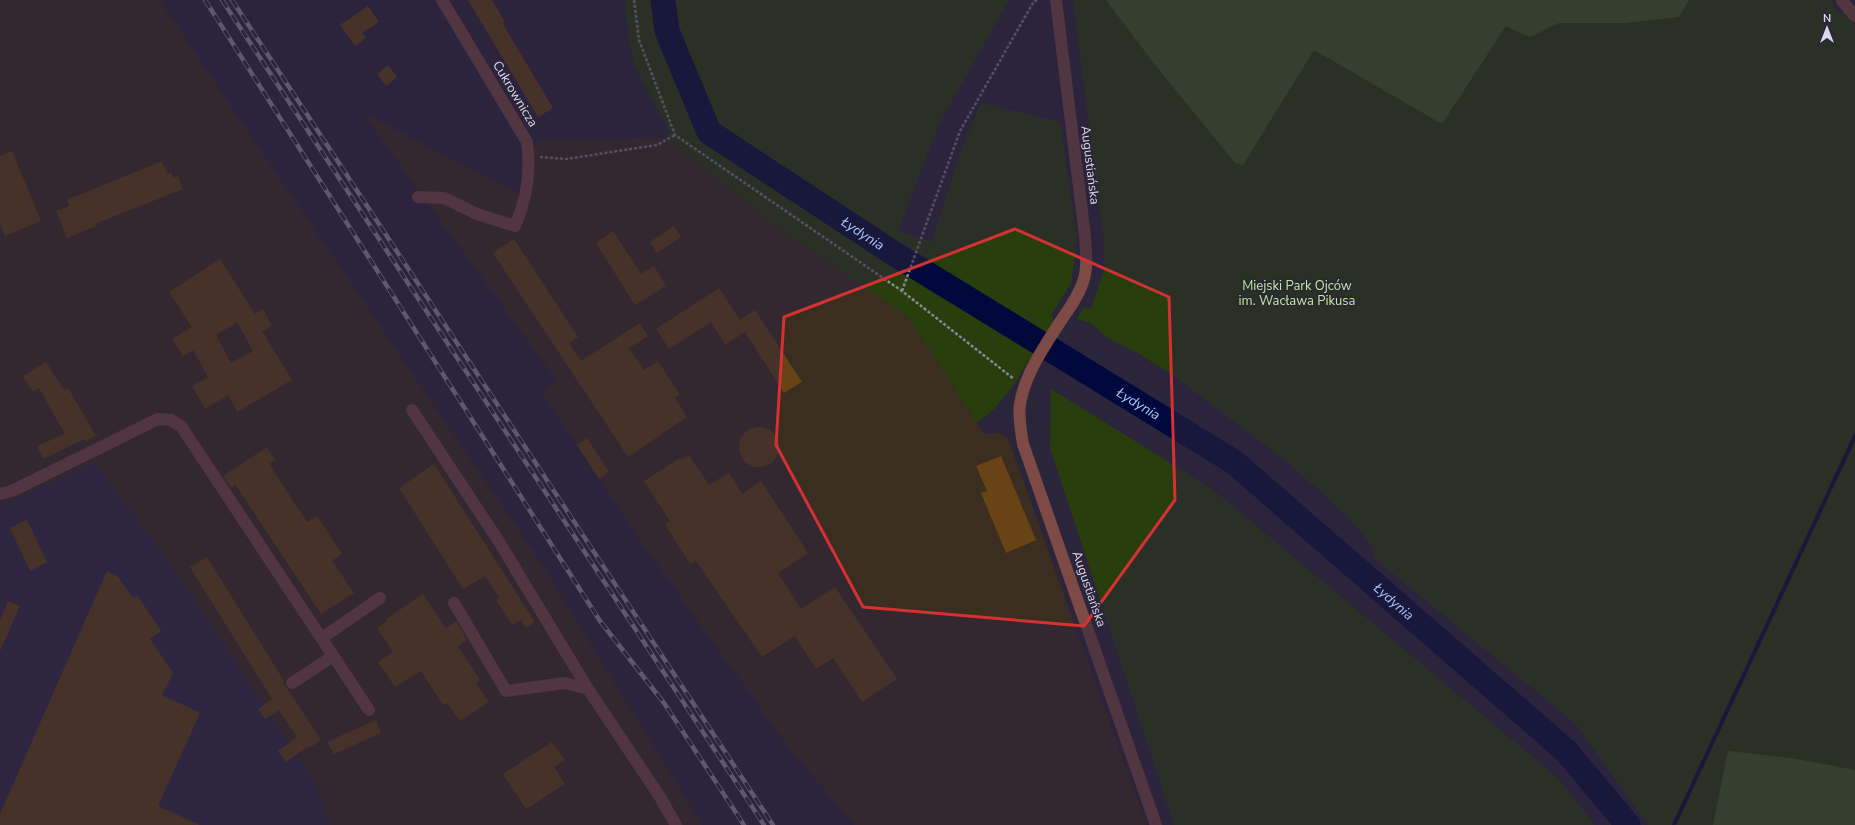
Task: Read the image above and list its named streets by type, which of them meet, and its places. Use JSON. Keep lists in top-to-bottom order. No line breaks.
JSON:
{"streets":{"street":["Cukrownicza","Augustiańska"]},"water":["Łydynia"],"parks":["Miejski Park Ojców im. Wacława Pikusa"],"north":"top"}
